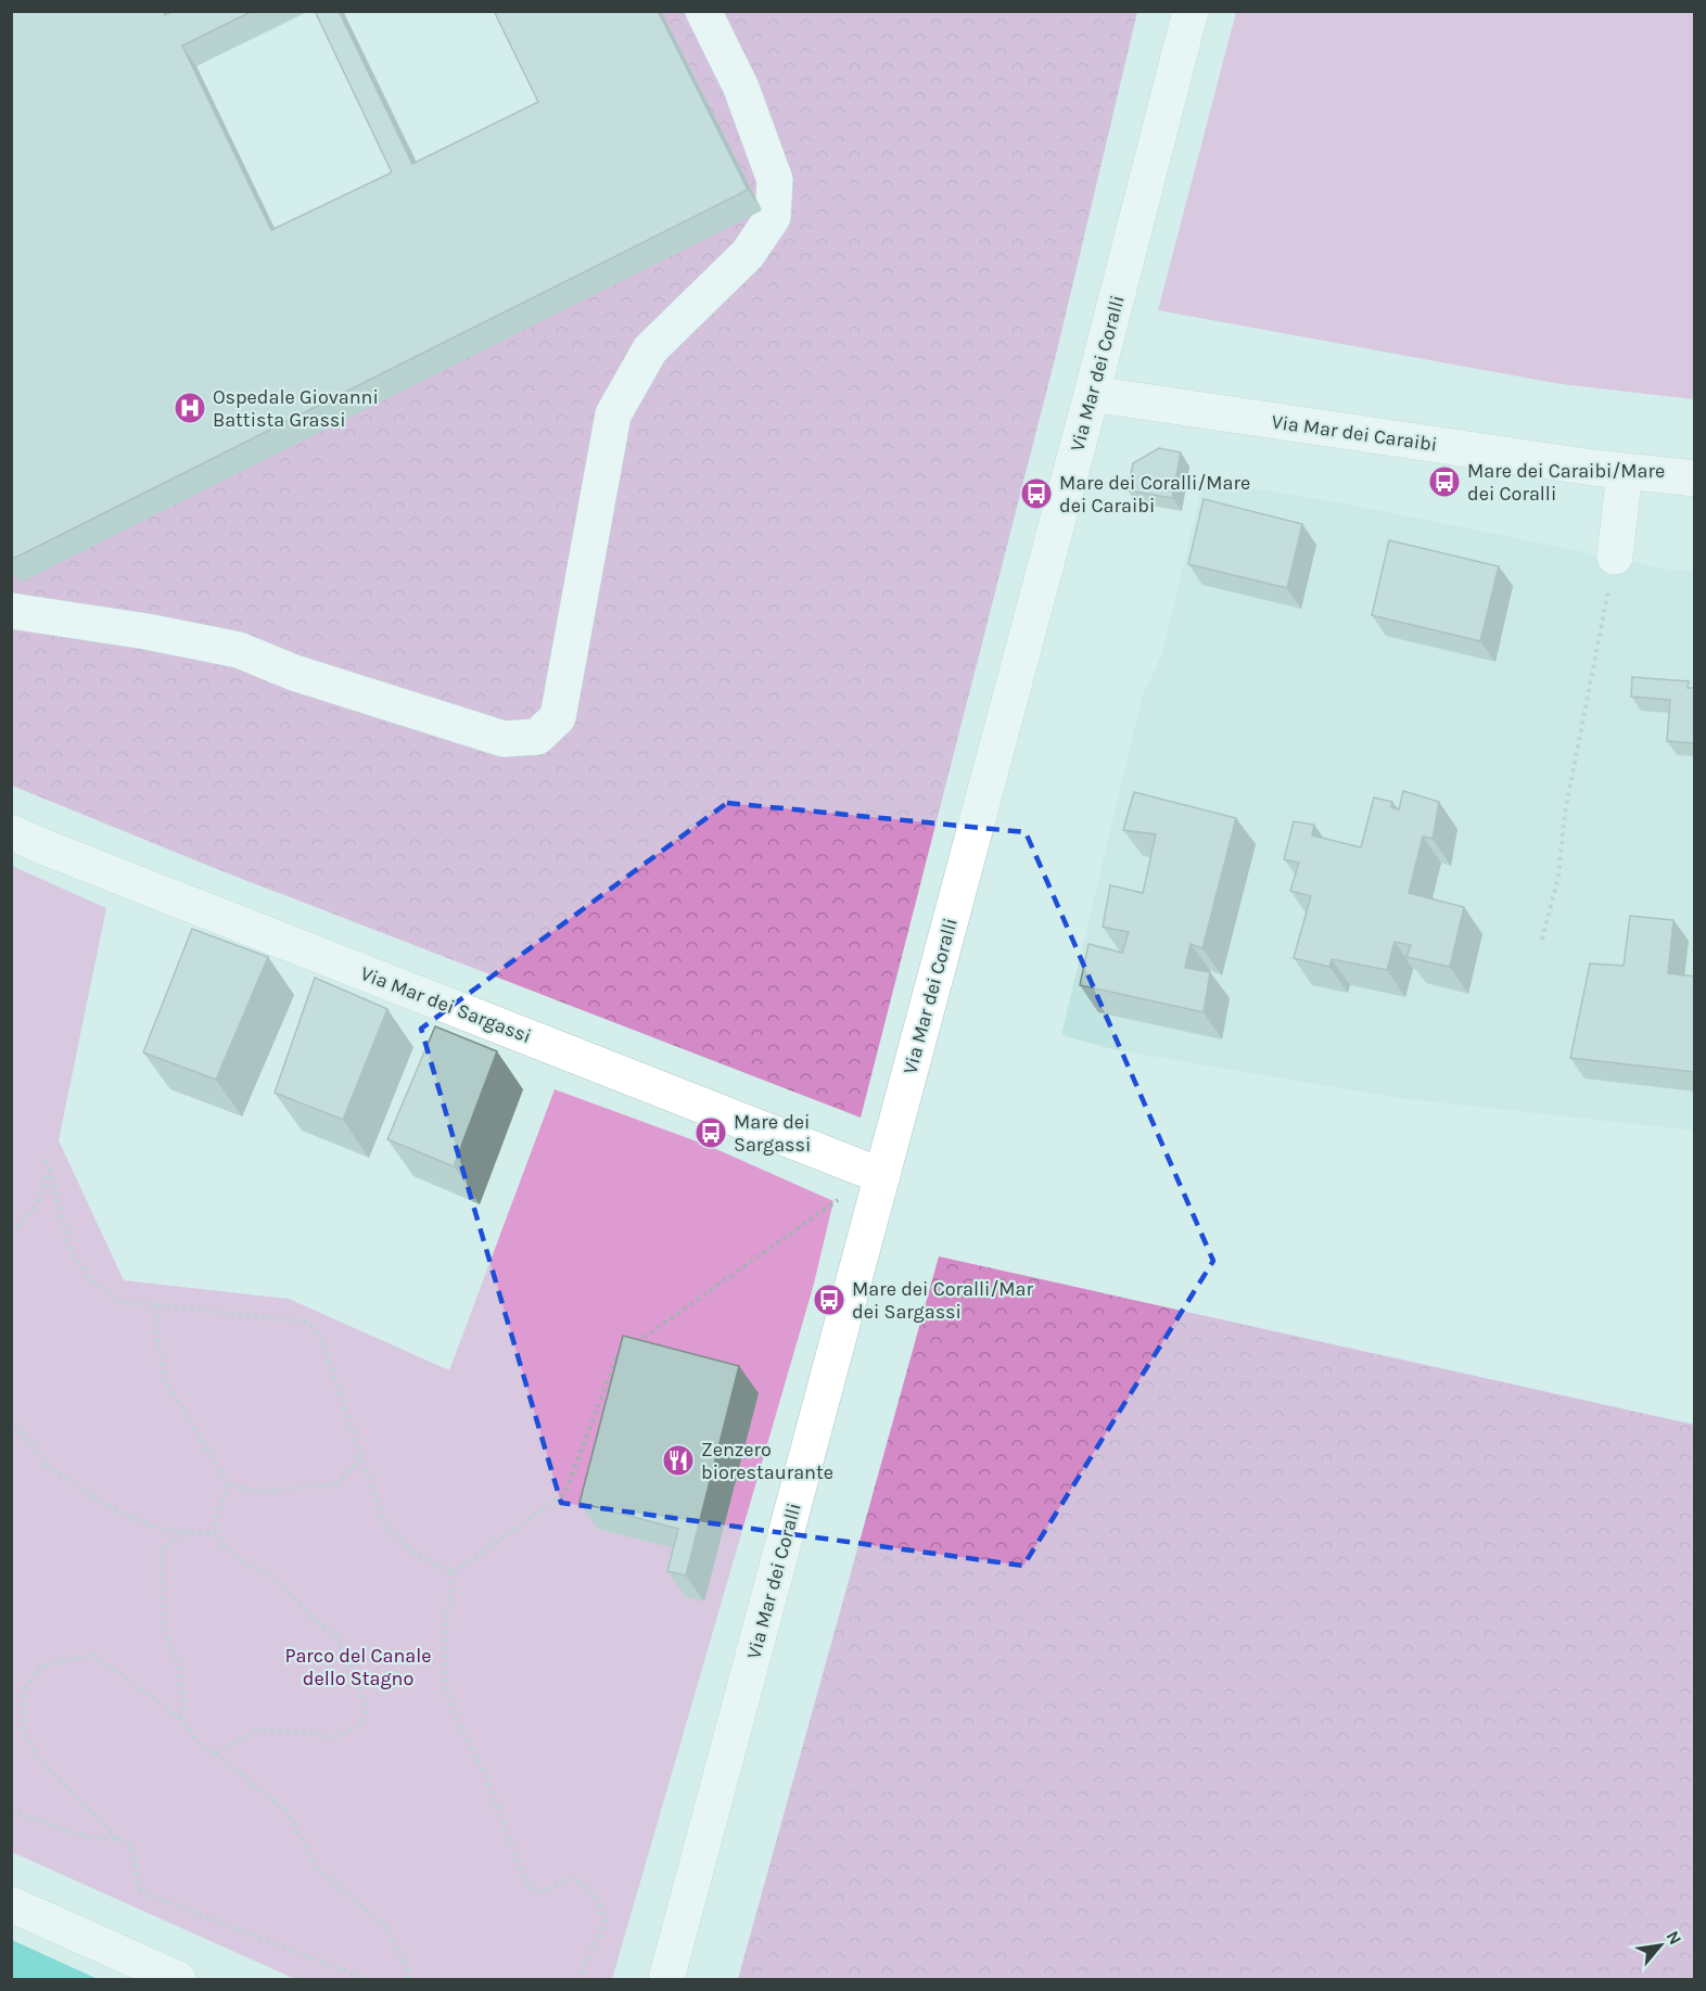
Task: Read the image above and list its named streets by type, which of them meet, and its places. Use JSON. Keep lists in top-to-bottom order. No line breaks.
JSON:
{"streets":{"street":["Via Mar dei Coralli","Via Mar dei Caraibi","Via Mar dei Sargassi"]},"crossings":[["Via Mar dei Coralli","Via Mar dei Caraibi"],["Via Mar dei Coralli","Via Mar dei Sargassi"]],"parks":["Parco del Canale dello Stagno"],"places":{"hospital":["Ospedale Giovanni Battista Grassi"],"bus stop":["Mare dei Caraibi/Mare dei Coralli","Mare dei Coralli/Mare dei Caraibi","Mare dei Sargassi","Mare dei Coralli/Mar dei Sargassi"],"restaurant":["Zenzero biorestaurante"]},"north":"top right"}
